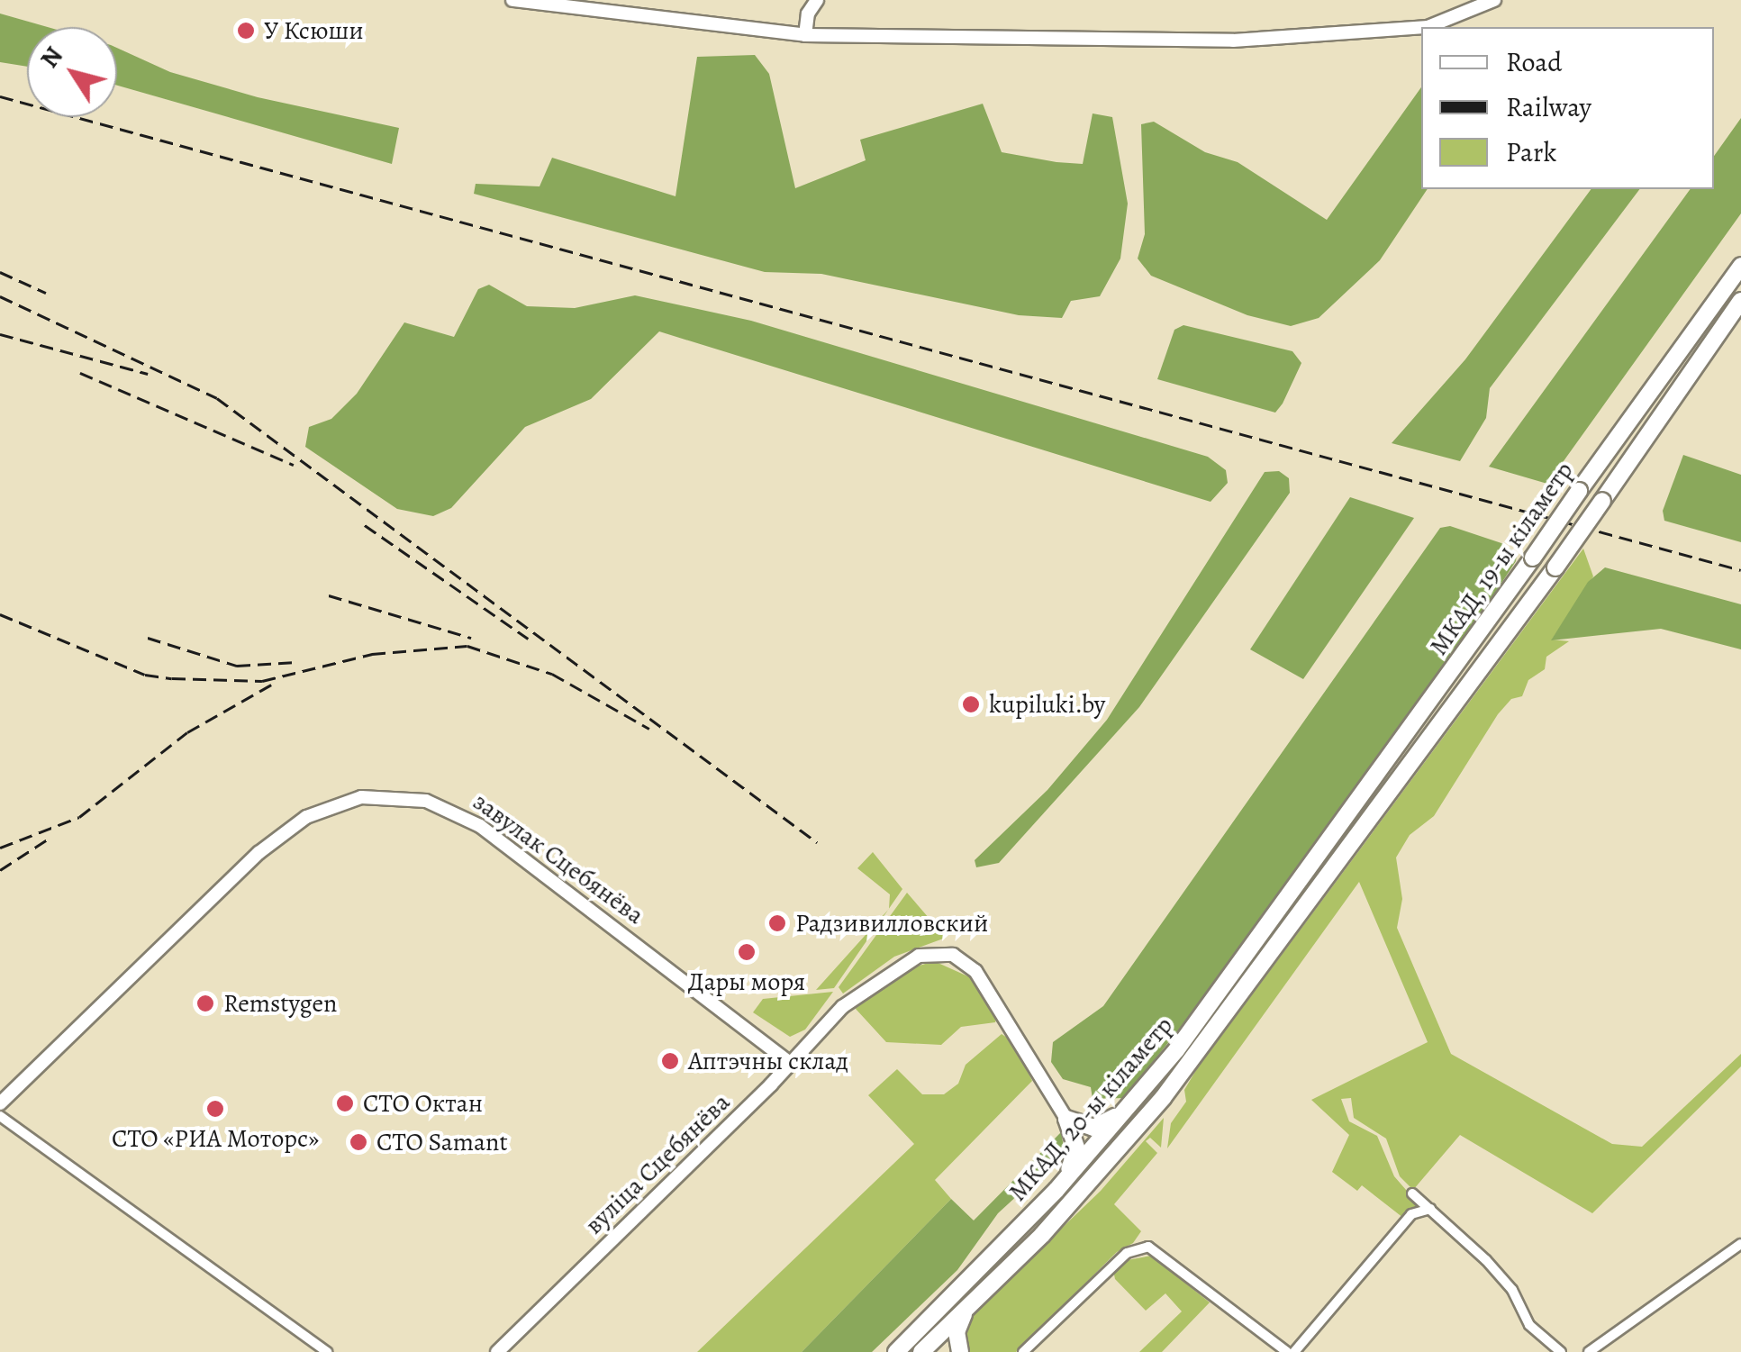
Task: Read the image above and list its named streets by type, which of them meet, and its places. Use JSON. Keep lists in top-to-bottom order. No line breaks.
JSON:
{"streets":{"highway":["МКАД, 19-ы кіламетр","МКАД, 20-ы кіламетр"],"street":["завулак Сцебянёва","вуліца Сцебянёва"]},"crossings":[["МКАД, 19-ы кіламетр","МКАД, 20-ы кіламетр"],["завулак Сцебянёва","вуліца Сцебянёва"]],"places":["У Ксюши","kupiluki.by","Радзивилловский","Дары моря","Remstygen","Аптэчны склад","СТО Октан","СТО «РИА Моторс»","СТО Samant"],"legend":["Road","Railway","Park"],"north":"top left"}
